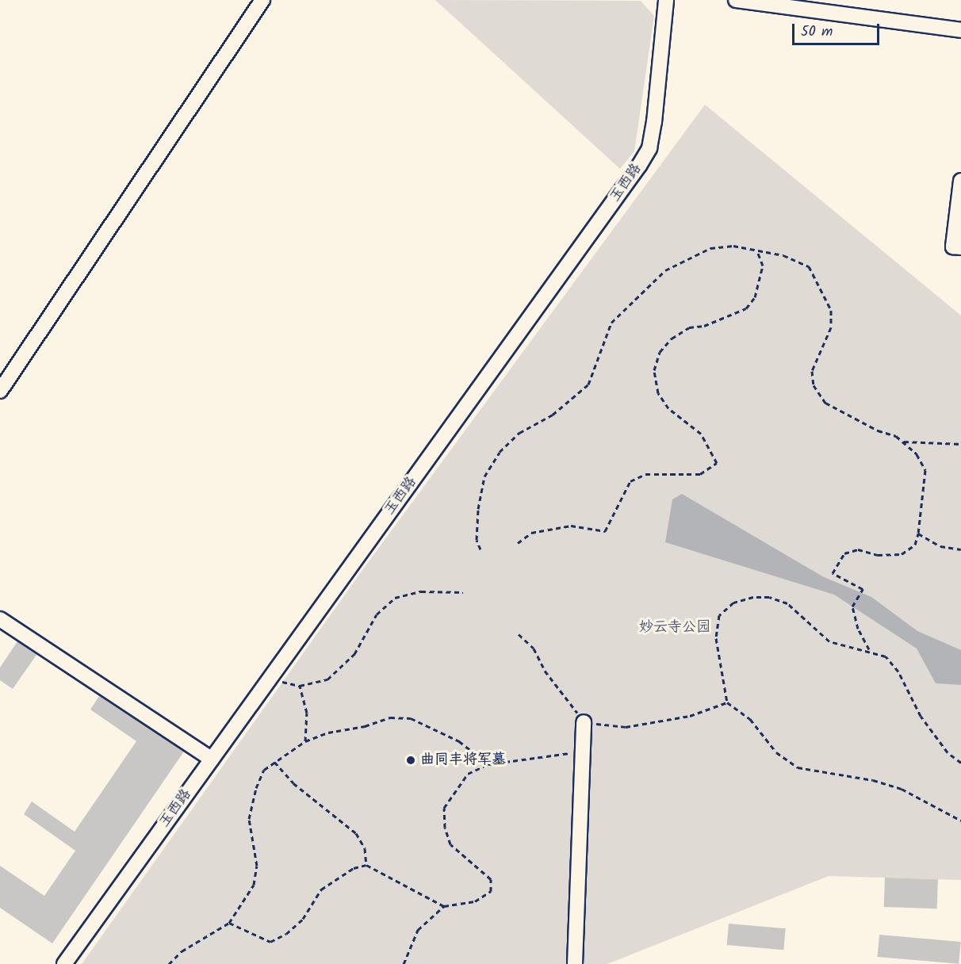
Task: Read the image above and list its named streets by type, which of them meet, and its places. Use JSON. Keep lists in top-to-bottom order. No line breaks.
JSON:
{"streets":{"street":["玉西路"]},"parks":["妙云寺公园"],"places":["曲同丰将军墓"],"scale_bar":"50 m"}
